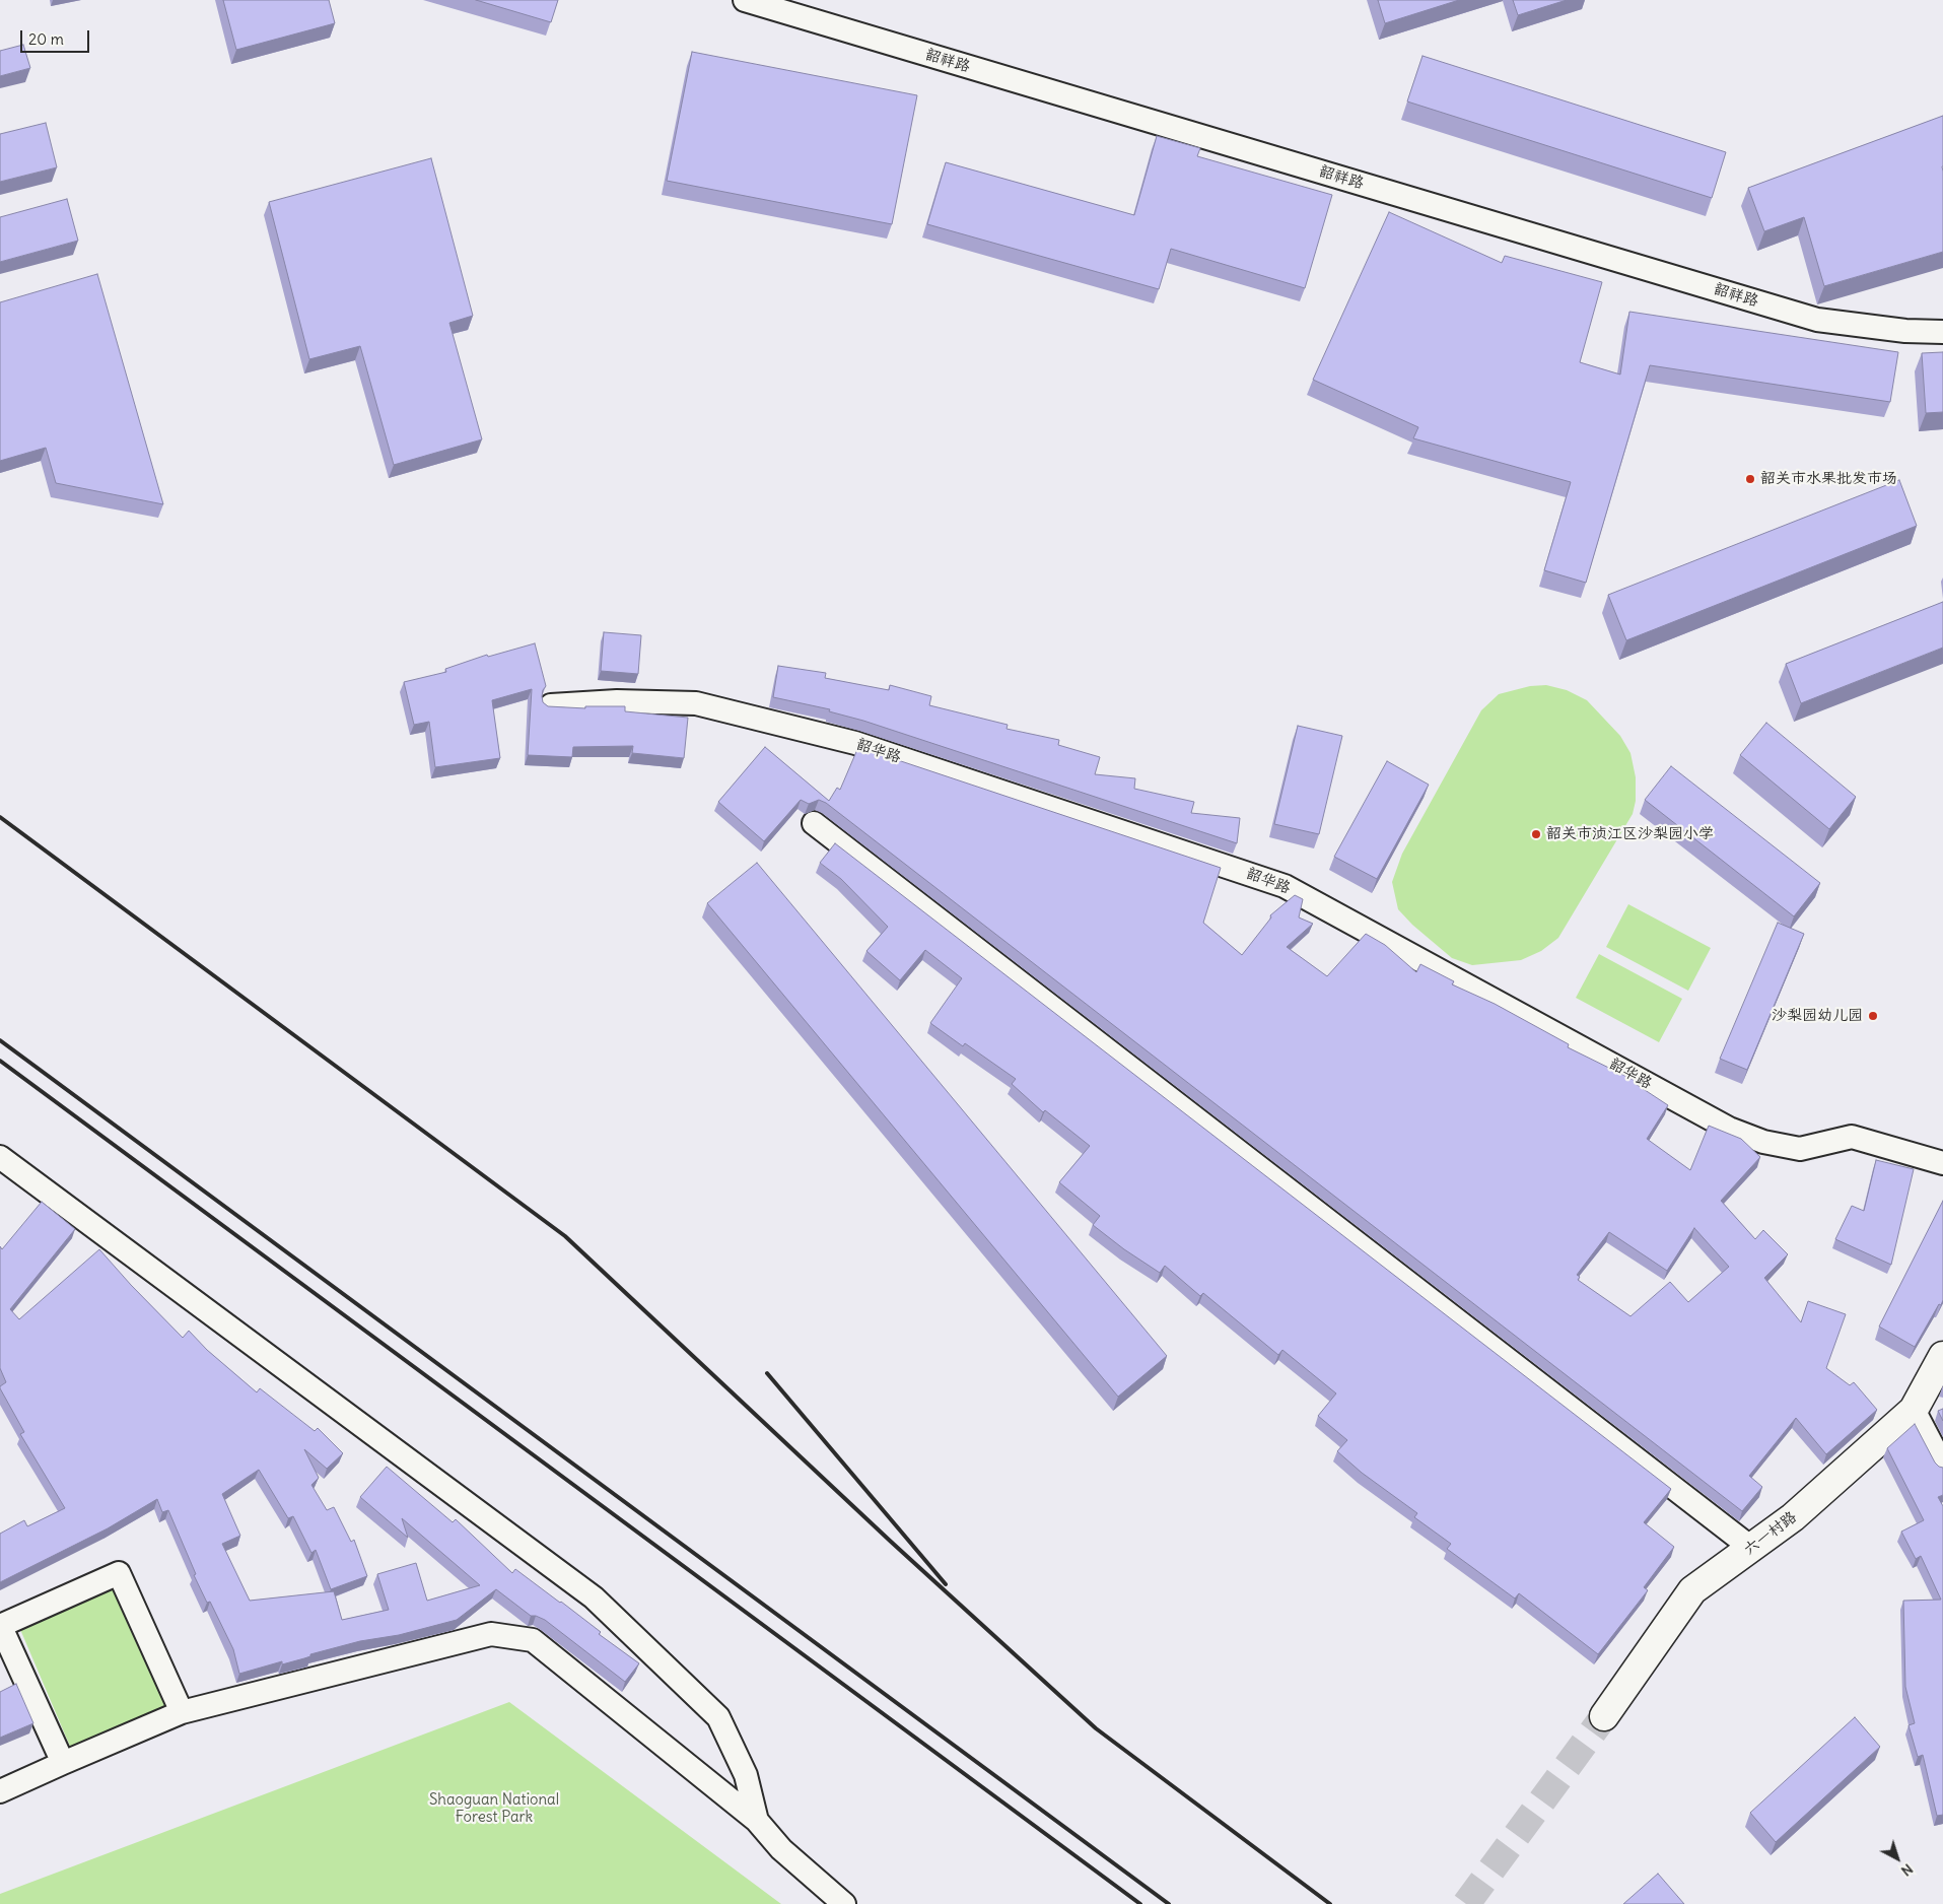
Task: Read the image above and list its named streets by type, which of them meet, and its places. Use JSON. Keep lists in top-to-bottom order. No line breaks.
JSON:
{"streets":{"street":["韶祥路","韶华路","六一村路"]},"parks":["Shaoguan National Forest Park"],"places":["韶关市水果批发市场","韶关市浈江区沙梨园小学","沙梨园幼儿园"],"scale_bar":"20 m","north":"bottom right"}
